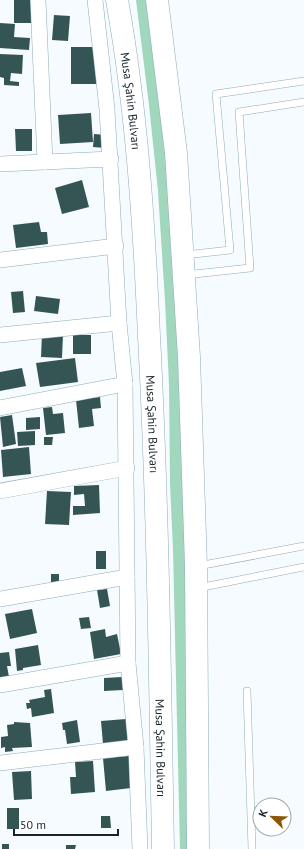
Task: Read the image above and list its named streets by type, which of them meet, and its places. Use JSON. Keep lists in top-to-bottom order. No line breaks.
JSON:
{"streets":{"main road":["Musa Şahin Bulvarı"]},"scale_bar":"50 m","north":"top left"}
